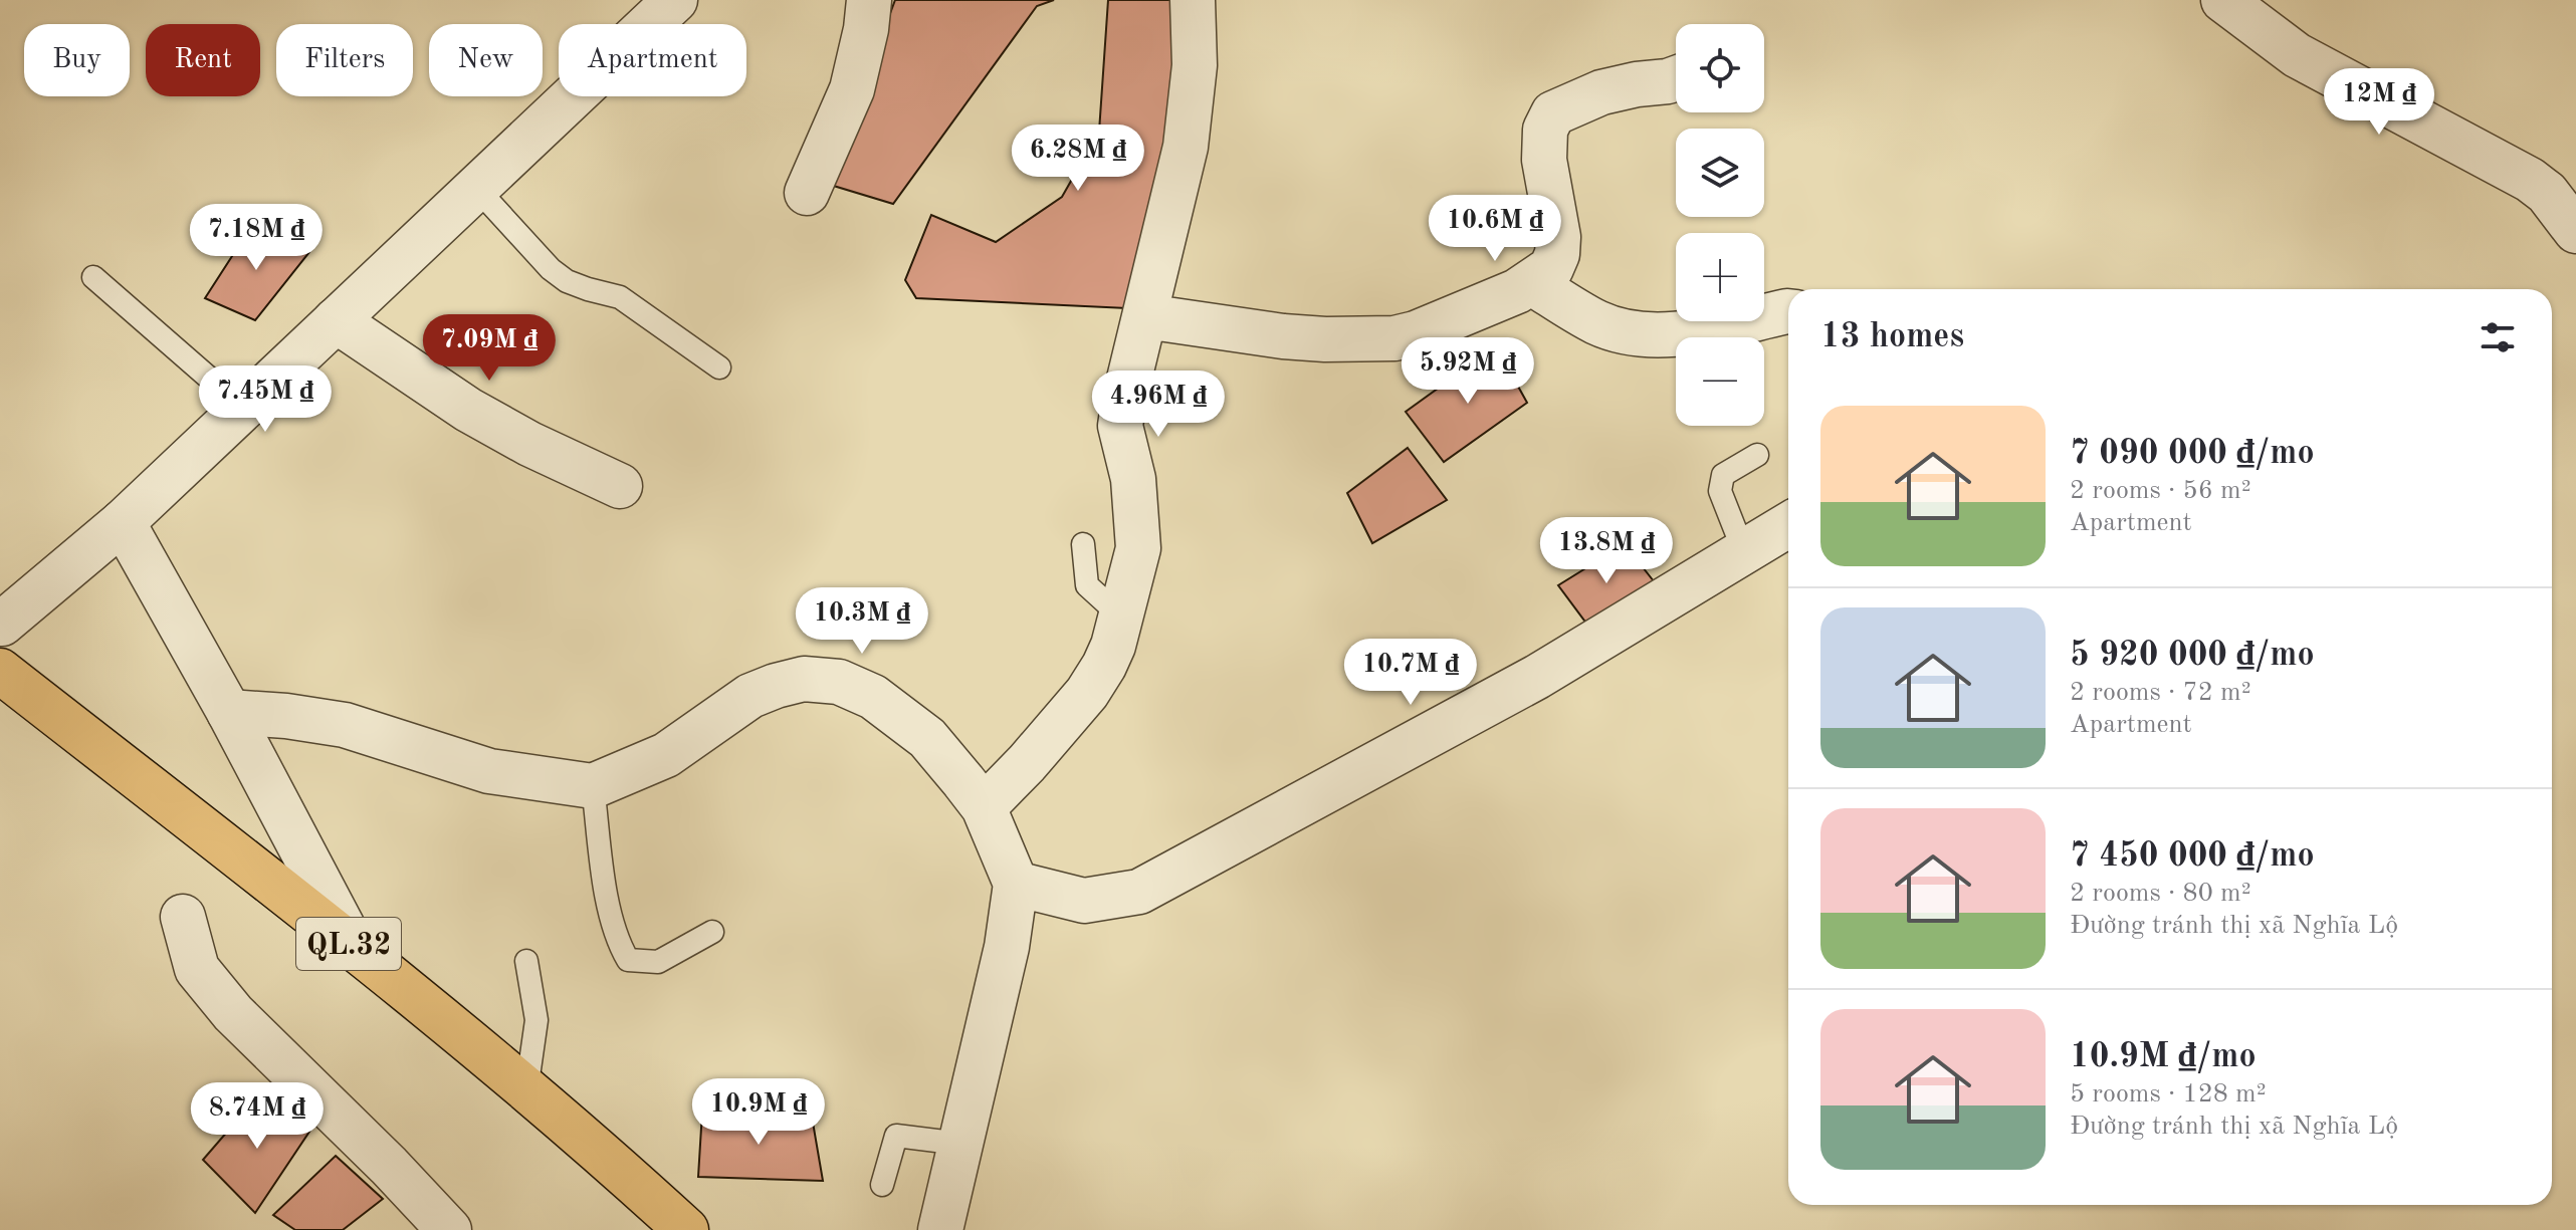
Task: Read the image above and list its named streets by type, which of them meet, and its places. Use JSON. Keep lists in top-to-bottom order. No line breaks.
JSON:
{"streets":{"highway":["QL.32"]},"page":{"map_buttons":["+","−"],"chip":["Buy","Rent","Filters","New","Apartment"],"price":["12M ₫","6.28M ₫","10.6M ₫","7.18M ₫","7.09M ₫","5.92M ₫","7.45M ₫","4.96M ₫","13.8M ₫","10.3M ₫","10.7M ₫","10.9M ₫","8.74M ₫"],"heading":"13 homes","list":[{"name":"7 090 000 ₫/mo","note":"2 rooms · 56 m² · Apartment"},{"name":"5 920 000 ₫/mo","note":"2 rooms · 72 m² · Apartment"},{"name":"7 450 000 ₫/mo","note":"2 rooms · 80 m² · Đường tránh thị xã Nghĩa Lộ"},{"name":"10.9M ₫/mo","note":"5 rooms · 128 m² · Đường tránh thị xã Nghĩa Lộ"}]}}
